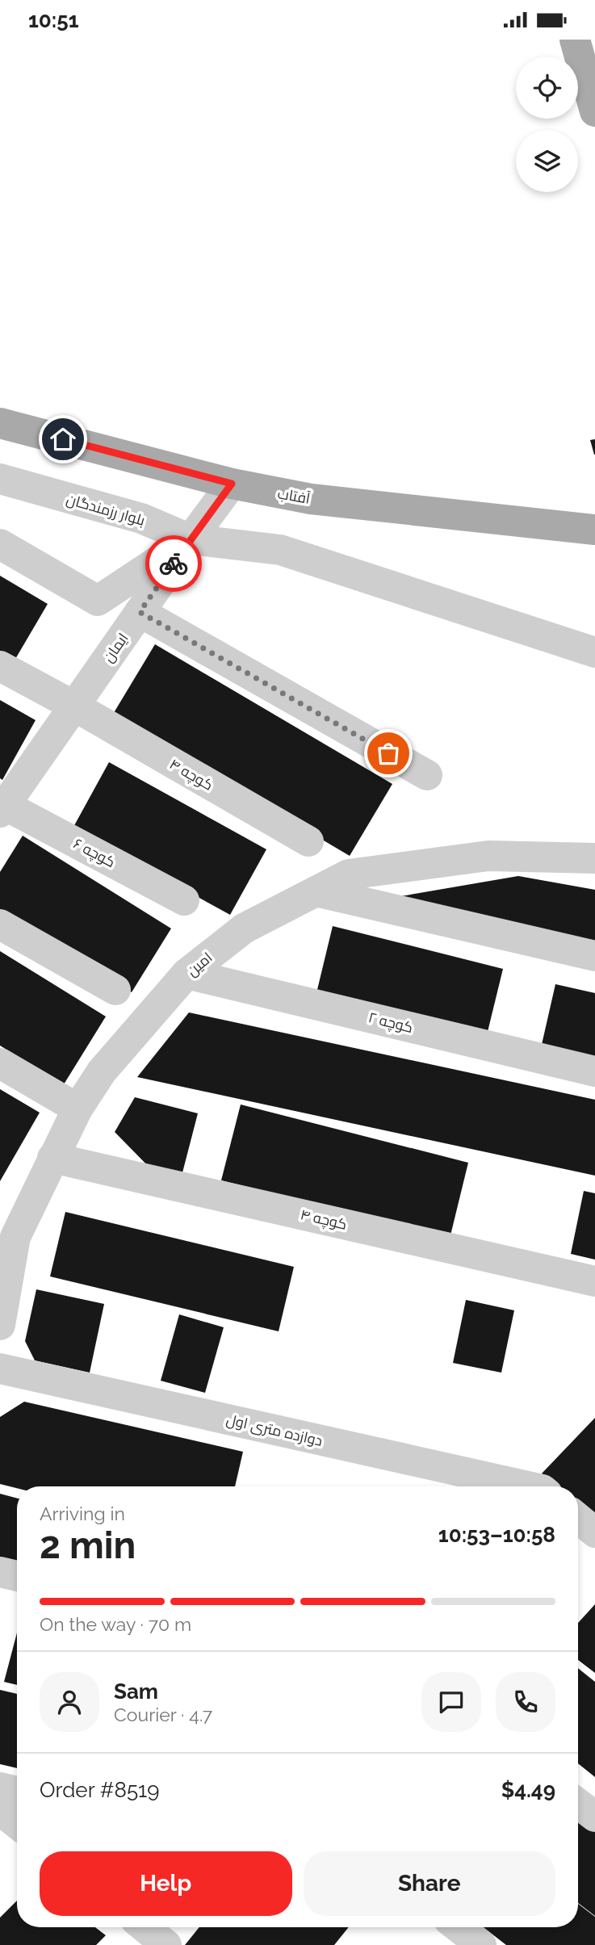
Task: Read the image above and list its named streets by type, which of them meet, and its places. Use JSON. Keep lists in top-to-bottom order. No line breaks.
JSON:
{"streets":{"main road":["آفتاب"],"street":["بلوار رزمندگان","ایمان","کوچه ۴","کوچه ۶","امین","کوچه ۲","دوازده متری اول"]},"crossings":[["آفتاب","ایمان"],["بلوار رزمندگان","ایمان"],["ایمان","کوچه ۴"],["ایمان","کوچه ۶"],["کوچه ۴","امین"],["امین","کوچه ۲"]],"page":{"status":"10:51","heading":["2 min","Arriving in","10:53–10:58"],"panel":["Sam","Courier · 4.7","Order #8519","$4.49"],"bar":"On the way · 70 m","buttons":["Help","Share"]}}
